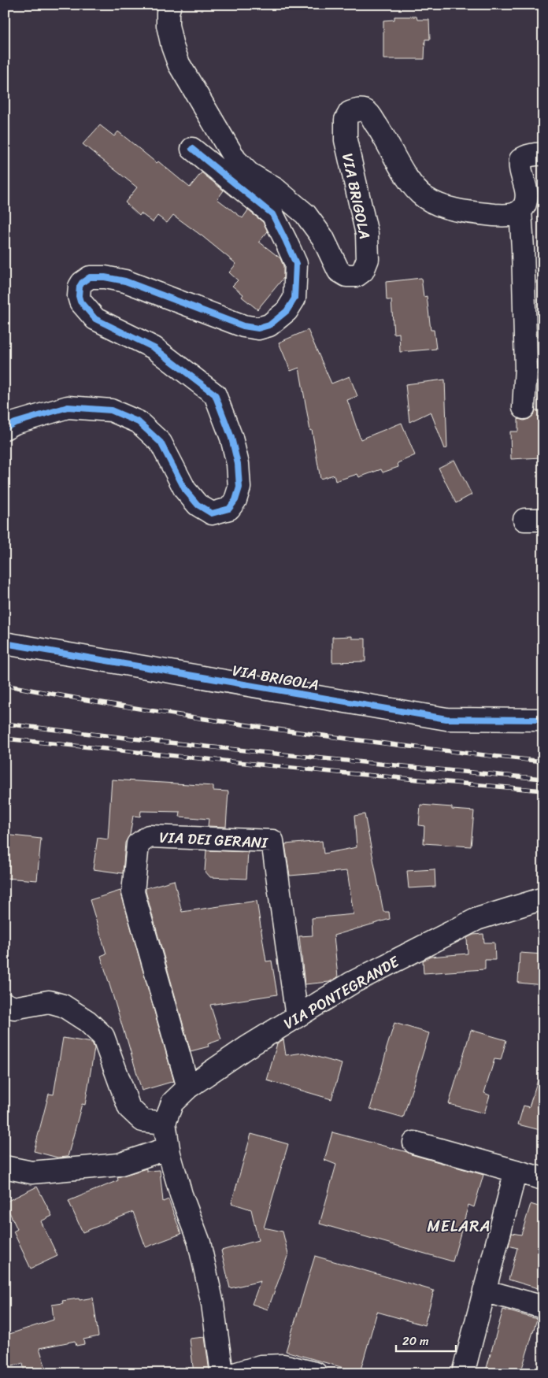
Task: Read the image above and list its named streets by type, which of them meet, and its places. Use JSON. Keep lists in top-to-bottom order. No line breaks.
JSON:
{"streets":{"street":["VIA BRIGOLA","VIA DEI GERANI","VIA PONTEGRANDE"]},"crossings":[["VIA DEI GERANI","VIA PONTEGRANDE"]],"districts":["MELARA"],"scale_bar":"20 m"}
